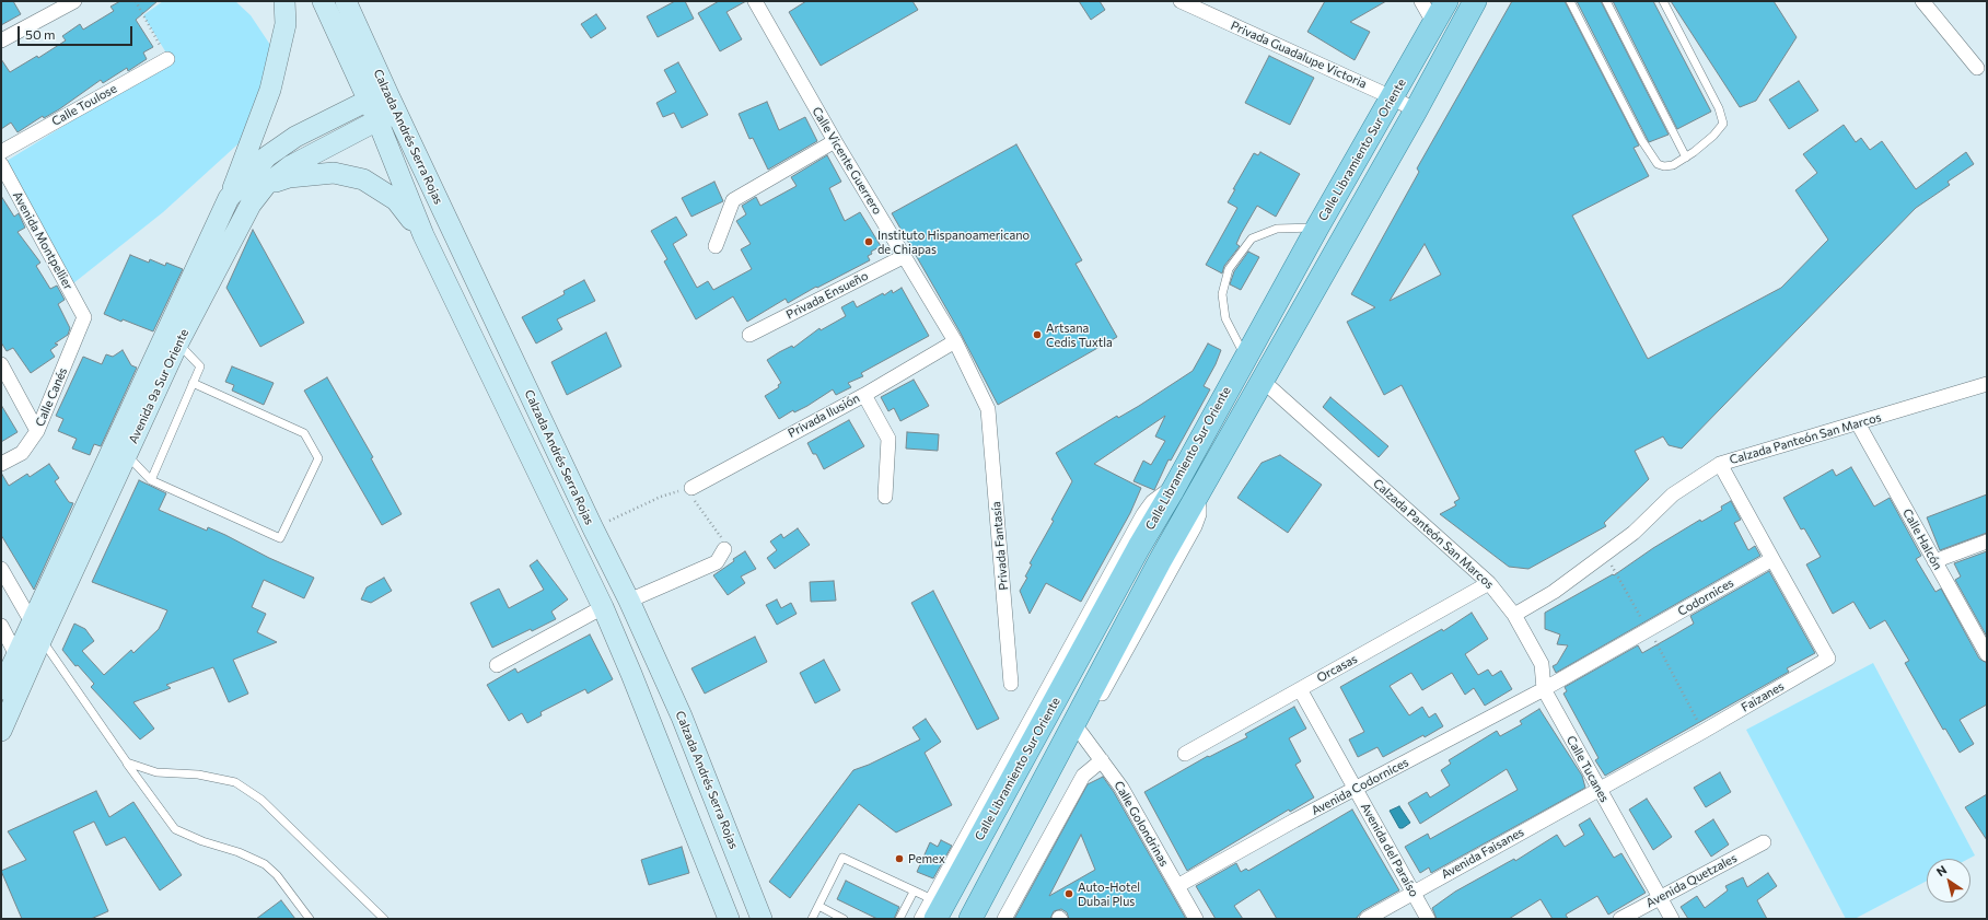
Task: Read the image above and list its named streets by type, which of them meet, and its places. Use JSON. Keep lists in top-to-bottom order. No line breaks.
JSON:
{"streets":{"main road":["Calzada Andrés Serra Rojas","Calle Libramiento Sur Oriente","Avenida 9a Sur Oriente"],"street":["Privada Guadalupe Victoria","Calle Toulose","Calle Vicente Guerrero","Avenida Montpellier","Privada Ensueño","Calle Canés","Privada Ilusión","Calzada Panteón San Marcos","Calle Halcón","Privada Fantasía","Codornices","Orcasas","Faizanes","Calle Tucanes","Avenida Codornices","Calle Golondrinas","Avenida del Paraíso","Avenida Faisanes","Avenida Quetzales"]},"crossings":[["Privada Guadalupe Victoria","Calle Libramiento Sur Oriente"],["Calzada Andrés Serra Rojas","Avenida 9a Sur Oriente"],["Calle Libramiento Sur Oriente","Calzada Panteón San Marcos"],["Calle Vicente Guerrero","Privada Ensueño"],["Calle Vicente Guerrero","Privada Ilusión"],["Calle Vicente Guerrero","Privada Fantasía"],["Avenida Montpellier","Calle Canés"],["Calzada Panteón San Marcos","Calle Halcón"],["Calzada Panteón San Marcos","Orcasas"],["Calzada Panteón San Marcos","Calle Tucanes"],["Codornices","Faizanes"],["Codornices","Calle Tucanes"],["Codornices","Avenida Codornices"],["Orcasas","Avenida del Paraíso"],["Faizanes","Calle Tucanes"],["Faizanes","Avenida Faisanes"],["Calle Tucanes","Avenida Codornices"],["Calle Tucanes","Avenida Faisanes"],["Calle Tucanes","Avenida Quetzales"],["Avenida Codornices","Calle Golondrinas"],["Avenida Codornices","Avenida del Paraíso"],["Avenida del Paraíso","Avenida Faisanes"]],"places":["Instituto Hispanoamericano de Chiapas","Artsana Cedis Tuxtla","Pemex","Auto-Hotel Dubai Plus"],"scale_bar":"50 m","north":"top left"}
